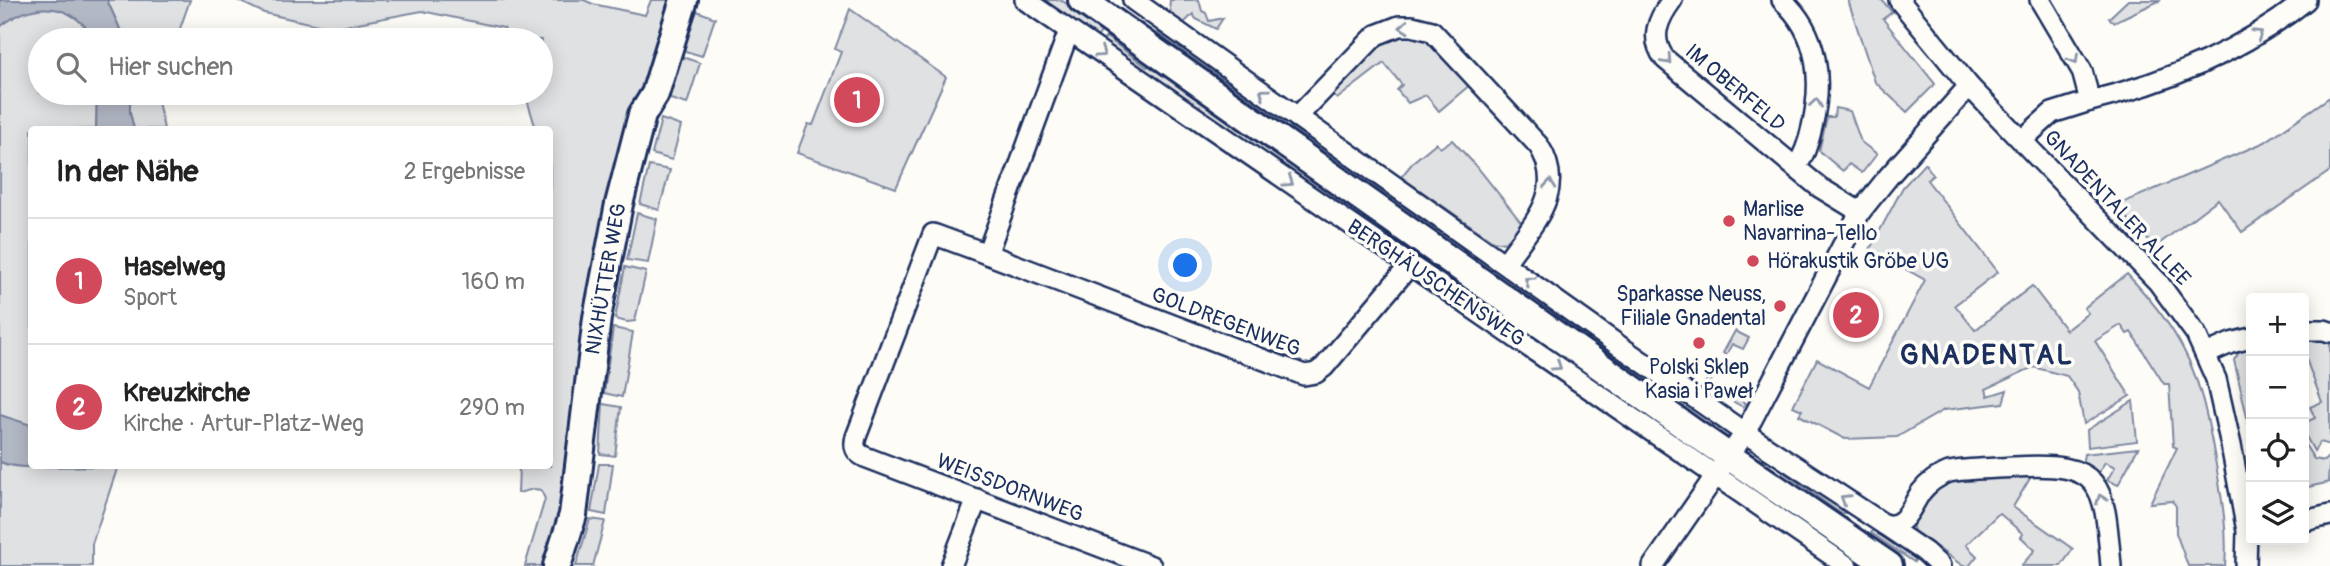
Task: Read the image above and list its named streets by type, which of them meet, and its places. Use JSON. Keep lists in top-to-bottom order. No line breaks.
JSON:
{"streets":{"main road":["NIXHÜTTER WEG","BERGHÄUSCHENSWEG"],"street":["IM OBERFELD","GNADENTALER ALLEE","GOLDREGENWEG","WEISSDORNWEG"]},"crossings":[["BERGHÄUSCHENSWEG","GOLDREGENWEG"],["GOLDREGENWEG","WEISSDORNWEG"]],"districts":["GNADENTAL"],"places":["Marlise Navarrina-Tello","Hörakustik Gröbe UG","Sparkasse Neuss, Filiale Gnadental","Polski Sklep Kasia i Paweł"],"page":{"search":"Hier suchen","pins":["1","2"],"heading":["In der Nähe","2 Ergebnisse"],"list":[{"mark":"1","name":"Haselweg","note":"Sport","value":"160 m"},{"mark":"2","name":"Kreuzkirche","note":"Kirche · Artur-Platz-Weg","value":"290 m"}],"map_buttons":["+","−"]}}
